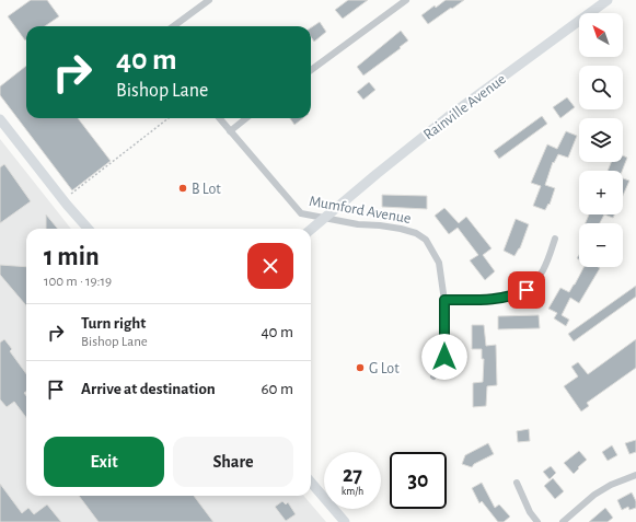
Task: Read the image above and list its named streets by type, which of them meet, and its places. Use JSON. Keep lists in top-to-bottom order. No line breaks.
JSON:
{"streets":{"main road":["Rainville Avenue"],"street":["Mumford Avenue"]},"crossings":[["Rainville Avenue","Mumford Avenue"]],"places":["B Lot","G Lot"],"north":"top left","page":{"map_buttons":["+","−"],"turn":["40 m","Bishop Lane"],"heading":["1 min","100 m · 19:19"],"list":[{"name":"Turn right","note":"Bishop Lane","value":"40 m"},{"name":"Arrive at destination","value":"60 m"}],"buttons":["Exit","Share"],"speed":"27 km/h","limit":"30"}}
